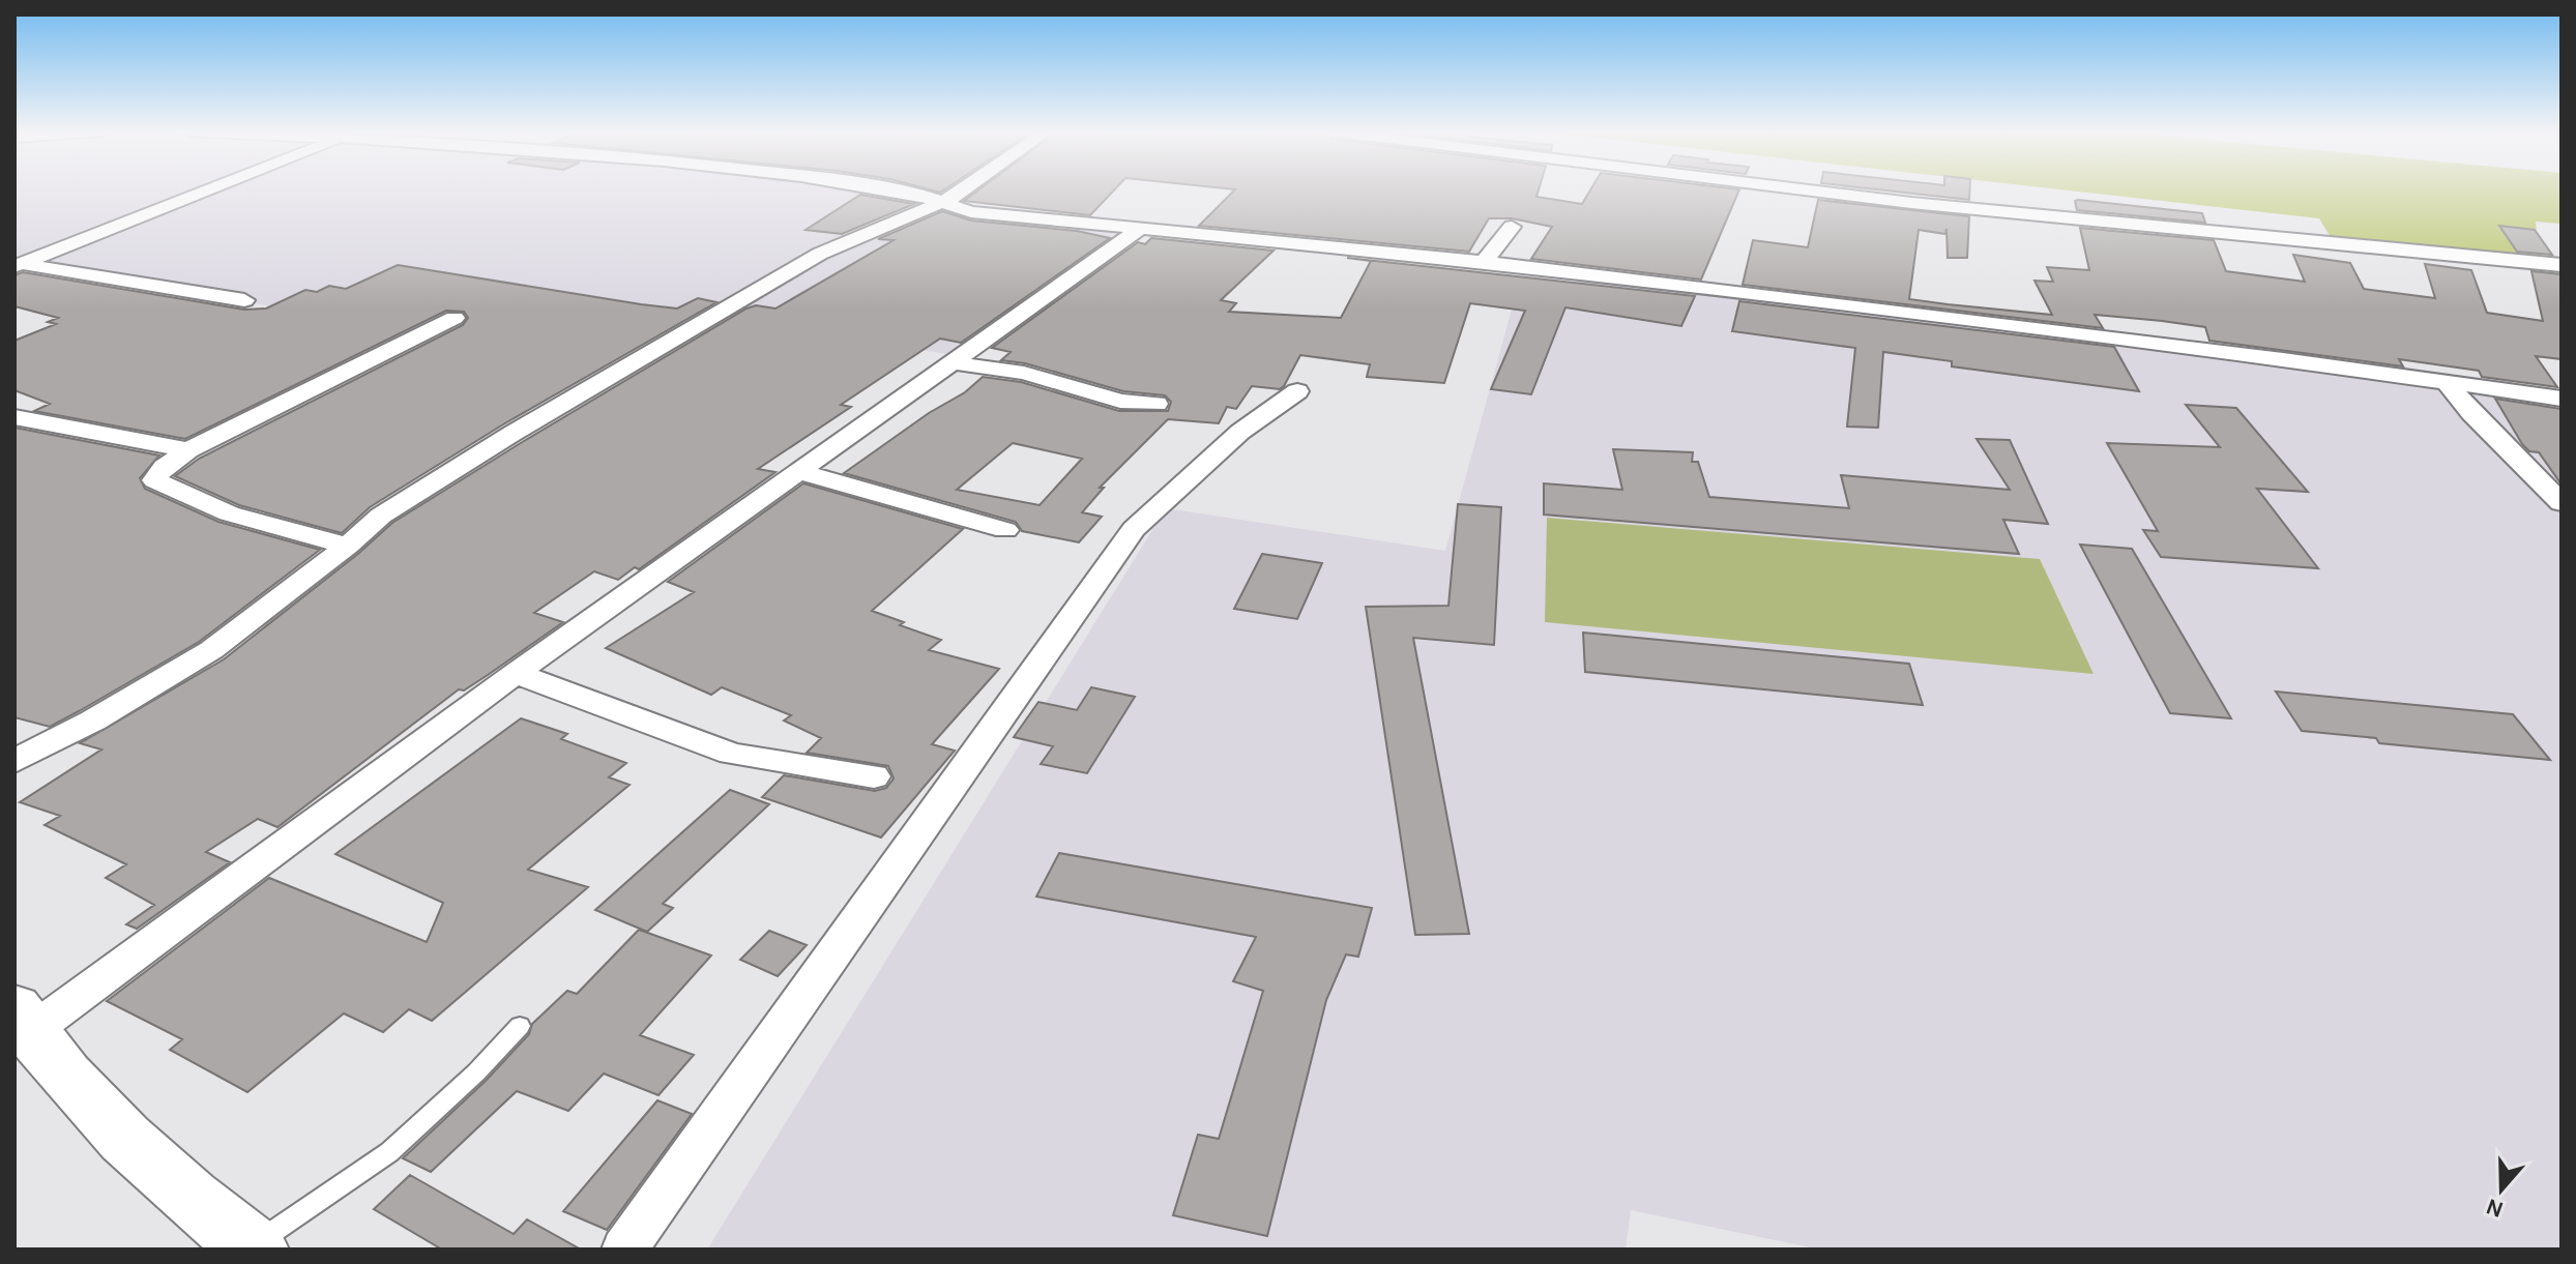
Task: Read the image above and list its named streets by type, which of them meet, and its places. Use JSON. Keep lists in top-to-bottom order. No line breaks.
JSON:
{"north":"bottom"}
